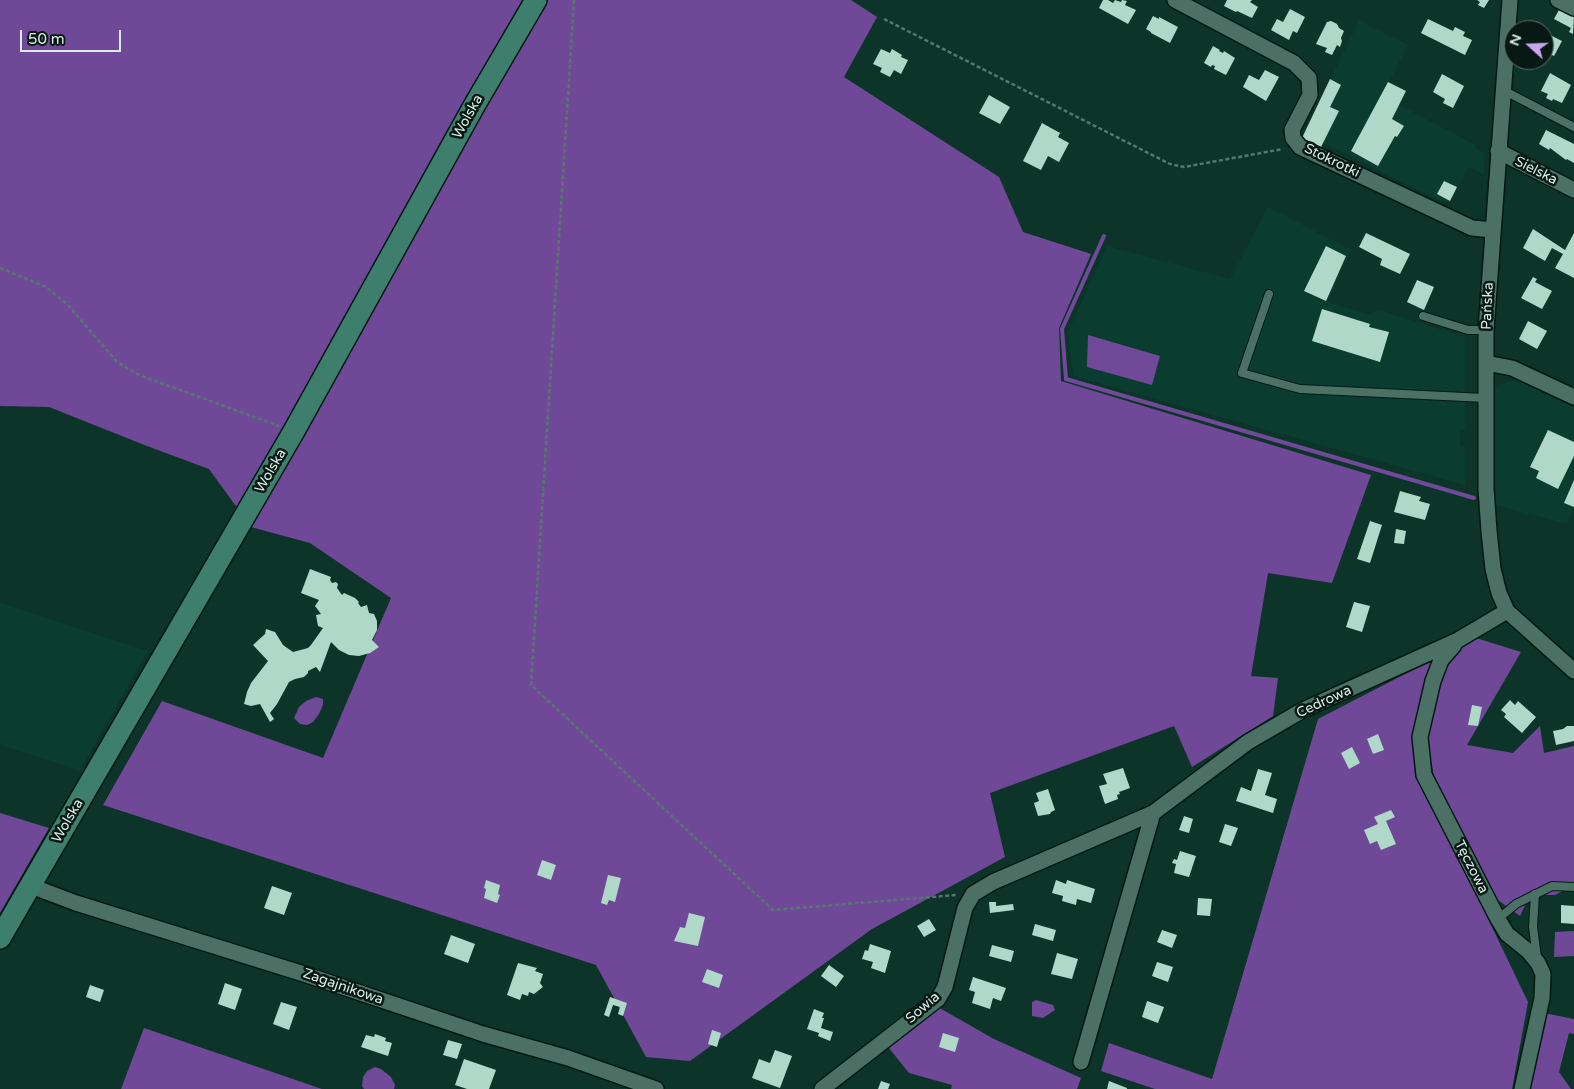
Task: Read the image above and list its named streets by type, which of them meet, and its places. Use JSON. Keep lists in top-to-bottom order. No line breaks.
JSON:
{"streets":{"street":["Wolska","Stokrotki","Sielska","Pańska","Cedrowa","Tęczowa","Zagajnikowa","Sowia"]},"crossings":[["Wolska","Zagajnikowa"],["Stokrotki","Pańska"],["Sielska","Pańska"],["Pańska","Cedrowa"],["Cedrowa","Tęczowa"],["Cedrowa","Sowia"]],"scale_bar":"50 m","north":"left"}
